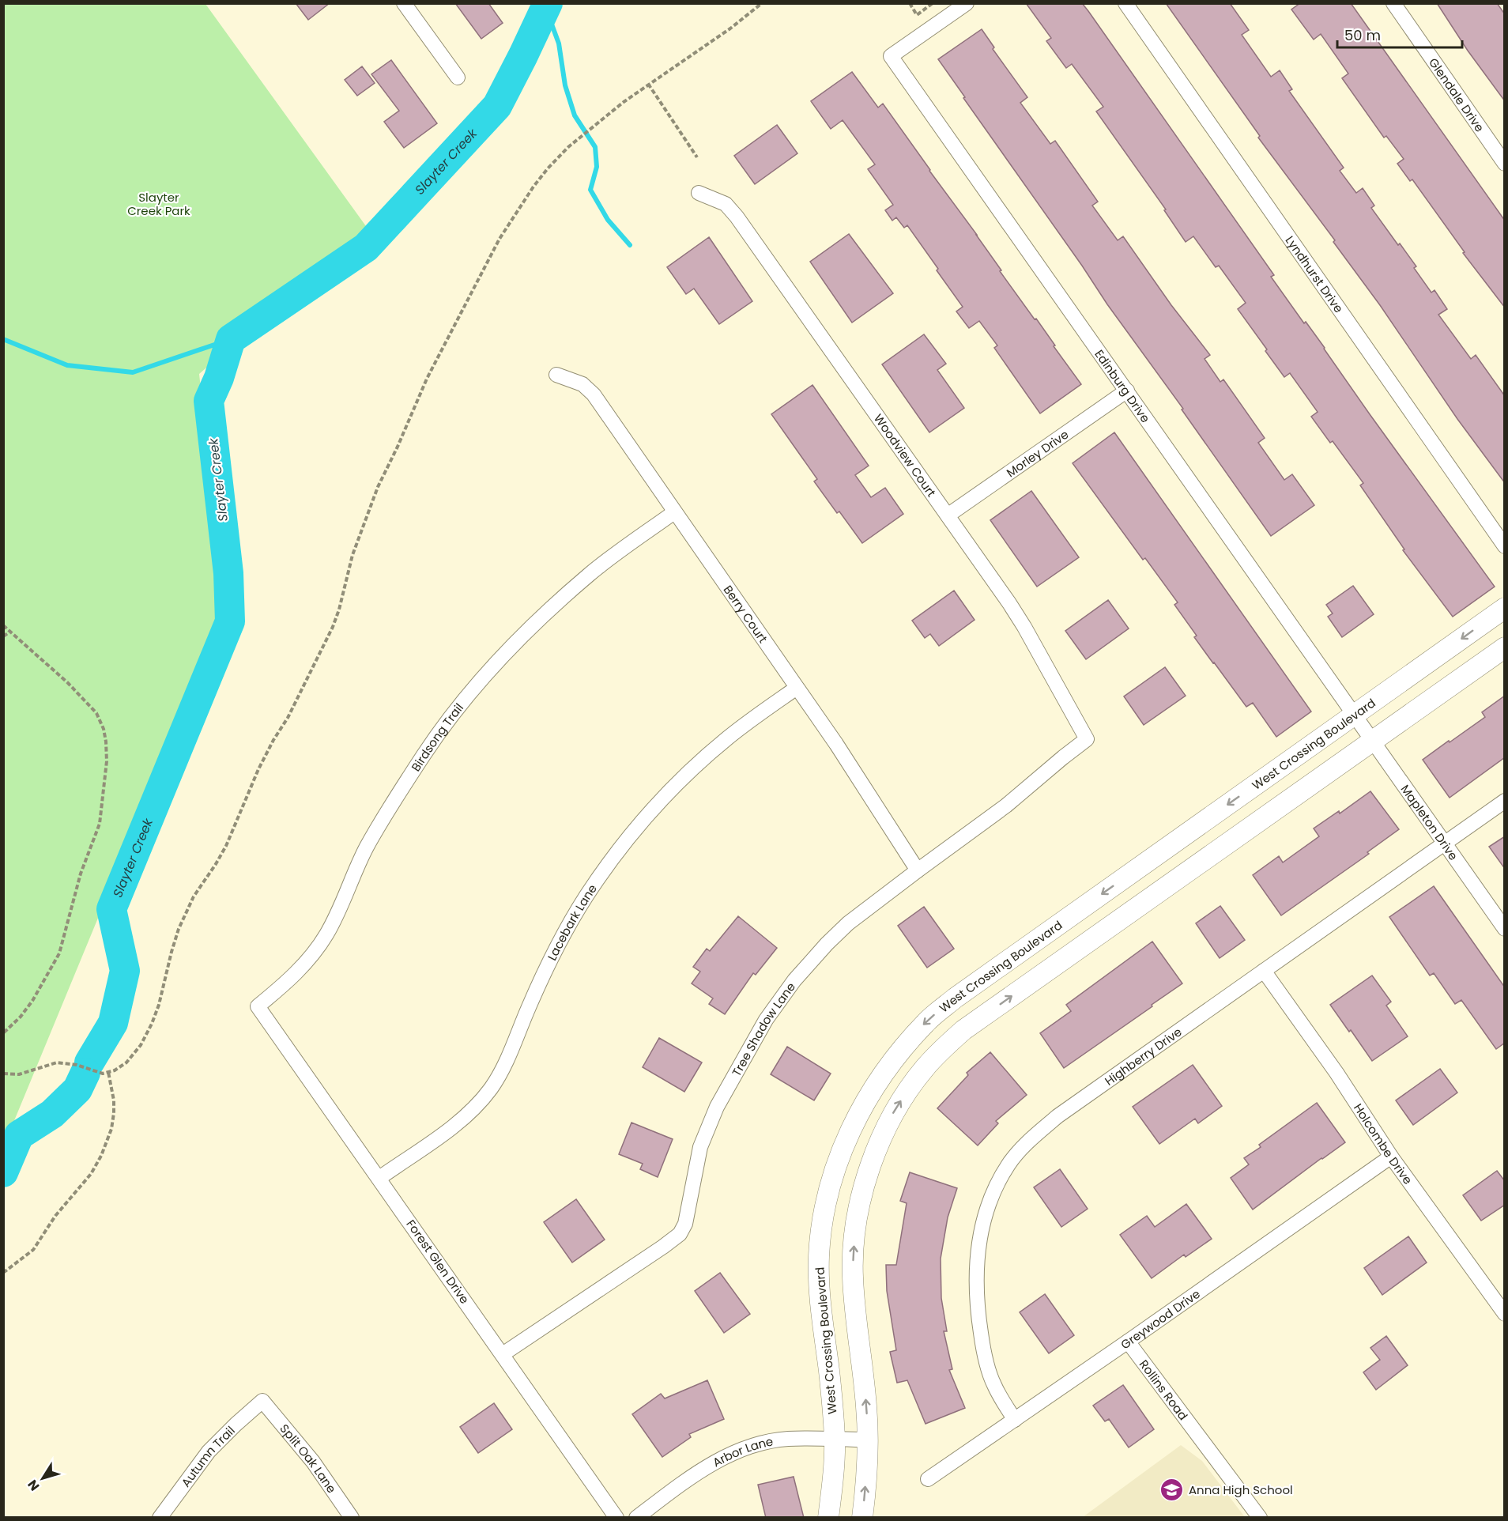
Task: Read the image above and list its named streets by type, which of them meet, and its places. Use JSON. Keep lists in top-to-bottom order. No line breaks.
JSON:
{"streets":{"street":["Glendale Drive","Lyndhurst Drive","Edinburg Drive","Morley Drive","Woodview Court","Berry Court","Birdsong Trail","West Crossing Boulevard","Mapleton Drive","Lacebark Lane","Tree Shadow Lane","Highberry Drive","Holcombe Drive","Forest Glen Drive","Greywood Drive","Rollins Road","Arbor Lane","Autumn Trail","Split Oak Lane"]},"crossings":[["Edinburg Drive","Morley Drive"],["Edinburg Drive","West Crossing Boulevard"],["Edinburg Drive","Mapleton Drive"],["Morley Drive","Woodview Court"],["Woodview Court","Tree Shadow Lane"],["Berry Court","Birdsong Trail"],["Berry Court","Lacebark Lane"],["Berry Court","Tree Shadow Lane"],["Birdsong Trail","Forest Glen Drive"],["West Crossing Boulevard","Mapleton Drive"],["West Crossing Boulevard","Arbor Lane"],["Mapleton Drive","Highberry Drive"],["Lacebark Lane","Forest Glen Drive"],["Tree Shadow Lane","Forest Glen Drive"],["Highberry Drive","Holcombe Drive"],["Highberry Drive","Greywood Drive"],["Holcombe Drive","Greywood Drive"],["Greywood Drive","Rollins Road"],["Autumn Trail","Split Oak Lane"]],"water":["Slayter Creek"],"parks":["Slayter Creek Park"],"places":{"school or university":["Anna High School"]},"scale_bar":"50 m","north":"bottom left"}
